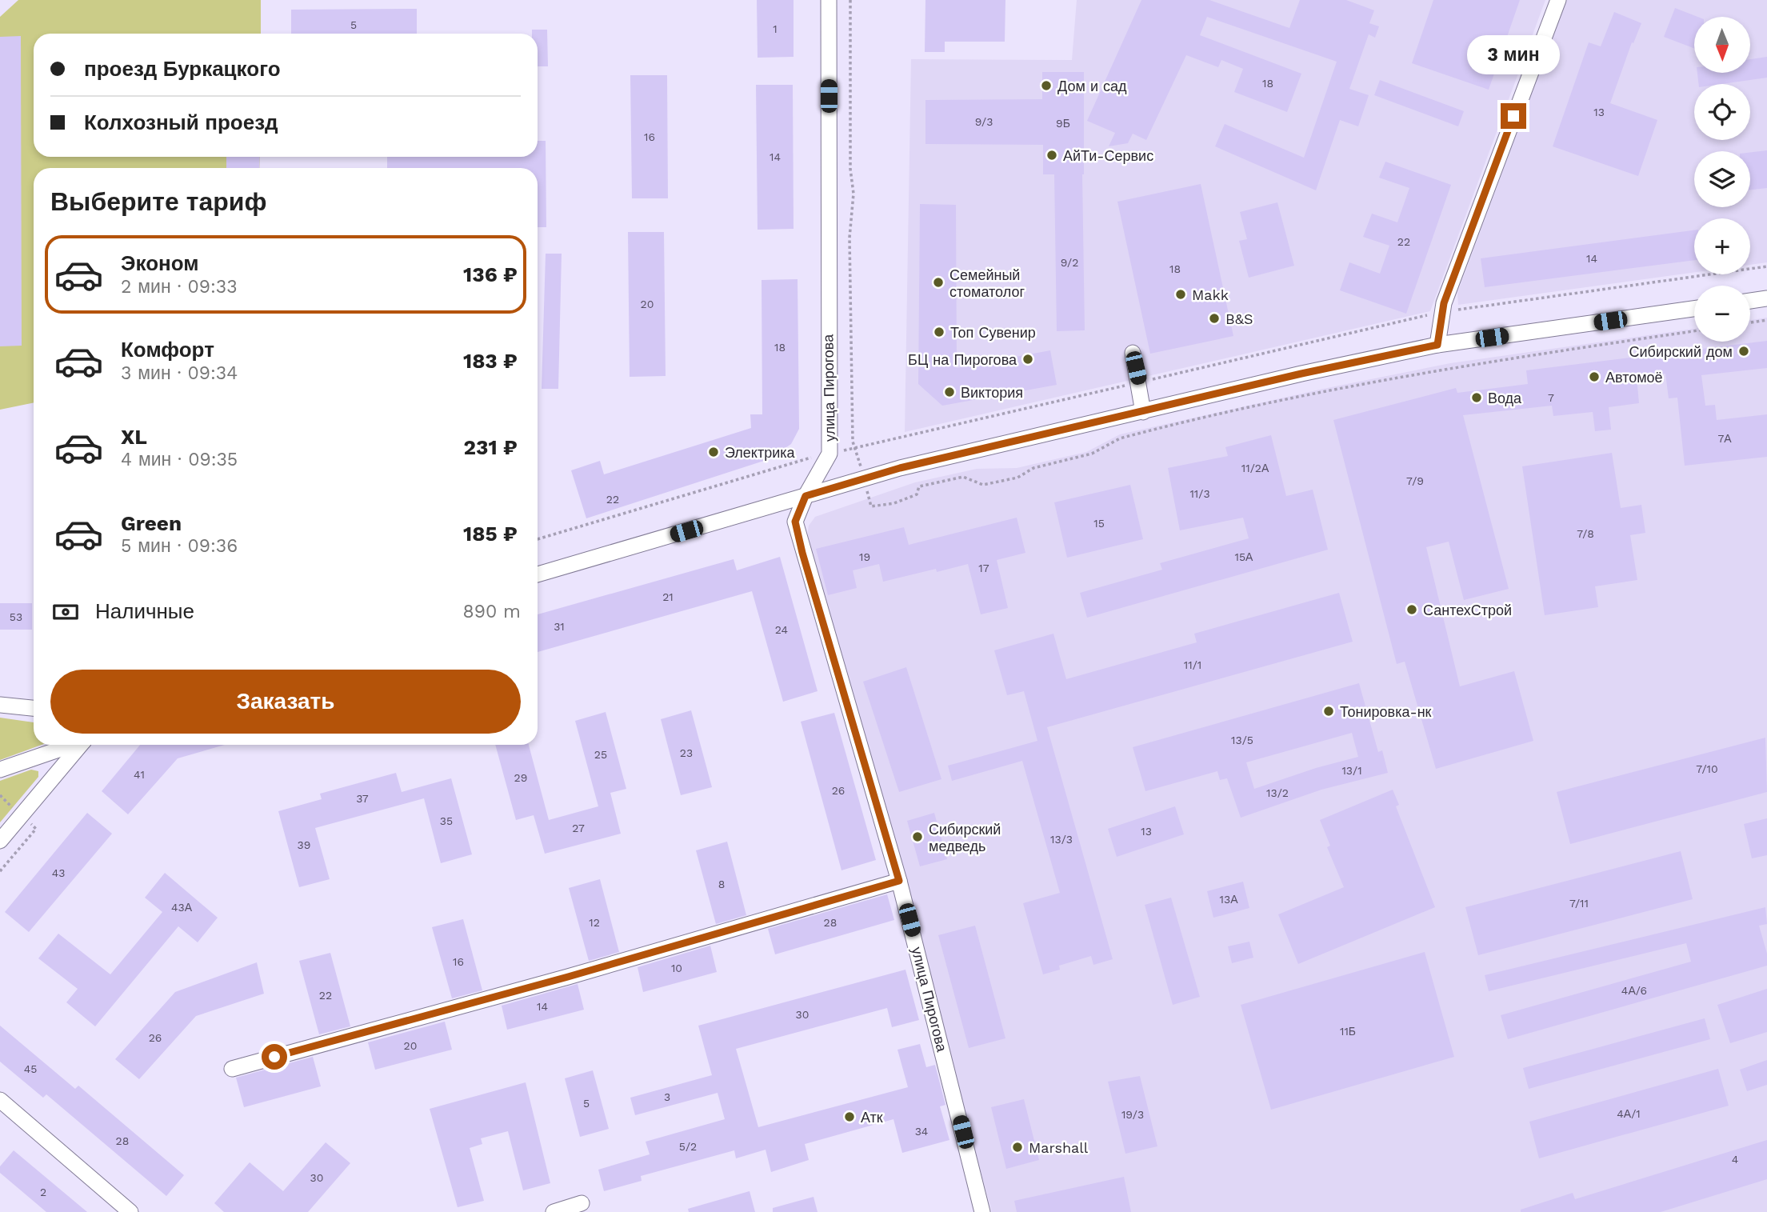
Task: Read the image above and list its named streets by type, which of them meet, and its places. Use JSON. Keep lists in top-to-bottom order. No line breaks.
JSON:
{"streets":{"street":["улица Пирогова"]},"places":["Дом и сад","АйТи-Сервис","Семейный стоматолог","Makk","B&S","Топ Сувенир","Сибирский дом","БЦ на Пирогова","Автомоё","Виктория","Вода","Электрика","СантехСтрой","Тонировка-нк","Сибирский медведь","Атк","Marshall"],"house_numbers":["5","1","18","13","9/3","9Б","16","14","22","14","9/2","18","20","18","7","7А","11/2А","7/9","11/3","22","15","7/8","19","15А","17","21","53","31","24","11/1","13/5","23","25","7/10","13/1","41","29","26","13/2","37","35","27","13","13/3","39","43","8","13А","7/11","43А","12","28","16","10","4А/6","22","14","30","11Б","26","20","45","3","5","4А/1","19/3","34","28","5/2","4","30","2"],"north":"bottom","page":{"map_buttons":["+","−"],"banner":["проезд Буркацкого","Колхозный проезд"],"bubble":"3 мин","heading":"Выберите тариф","list":[{"name":"Эконом","note":"2 мин · 09:33","value":"136 ₽"},{"name":"Комфорт","note":"3 мин · 09:34","value":"183 ₽"},{"name":"XL","note":"4 мин · 09:35","value":"231 ₽"},{"name":"Green","note":"5 мин · 09:36","value":"185 ₽"}],"pay":["Наличные","890 m"],"buttons":"Заказать"}}
